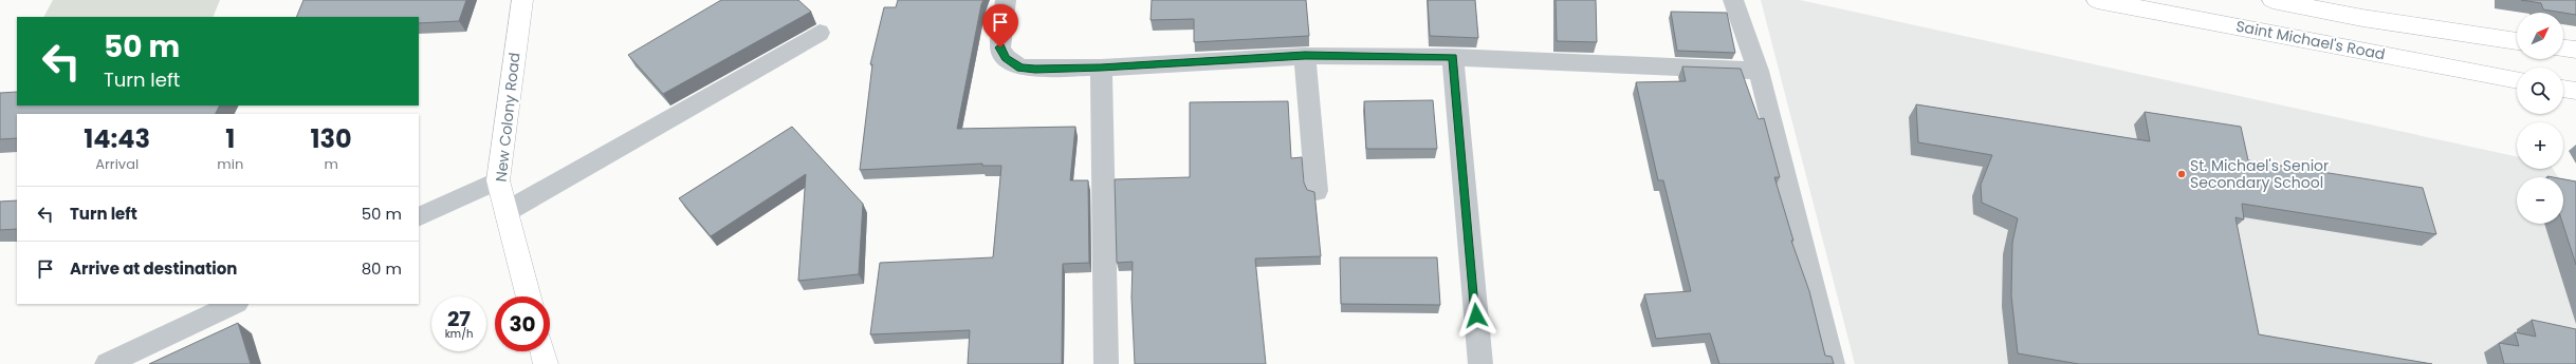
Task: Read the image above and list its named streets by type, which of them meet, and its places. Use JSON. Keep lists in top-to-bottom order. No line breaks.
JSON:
{"streets":{"street":["Saint Michael's Road","New Colony Road"]},"places":["St. Michael's Senior Secondary School"],"north":"top right","page":{"map_buttons":["+","−"],"turn":["50 m","Turn left"],"eta":["14:43","Arrival","1","min","130","m"],"list":[{"name":"Turn left","value":"50 m"},{"name":"Arrive at destination","value":"80 m"}],"speed":"27 km/h","limit":"30"}}
